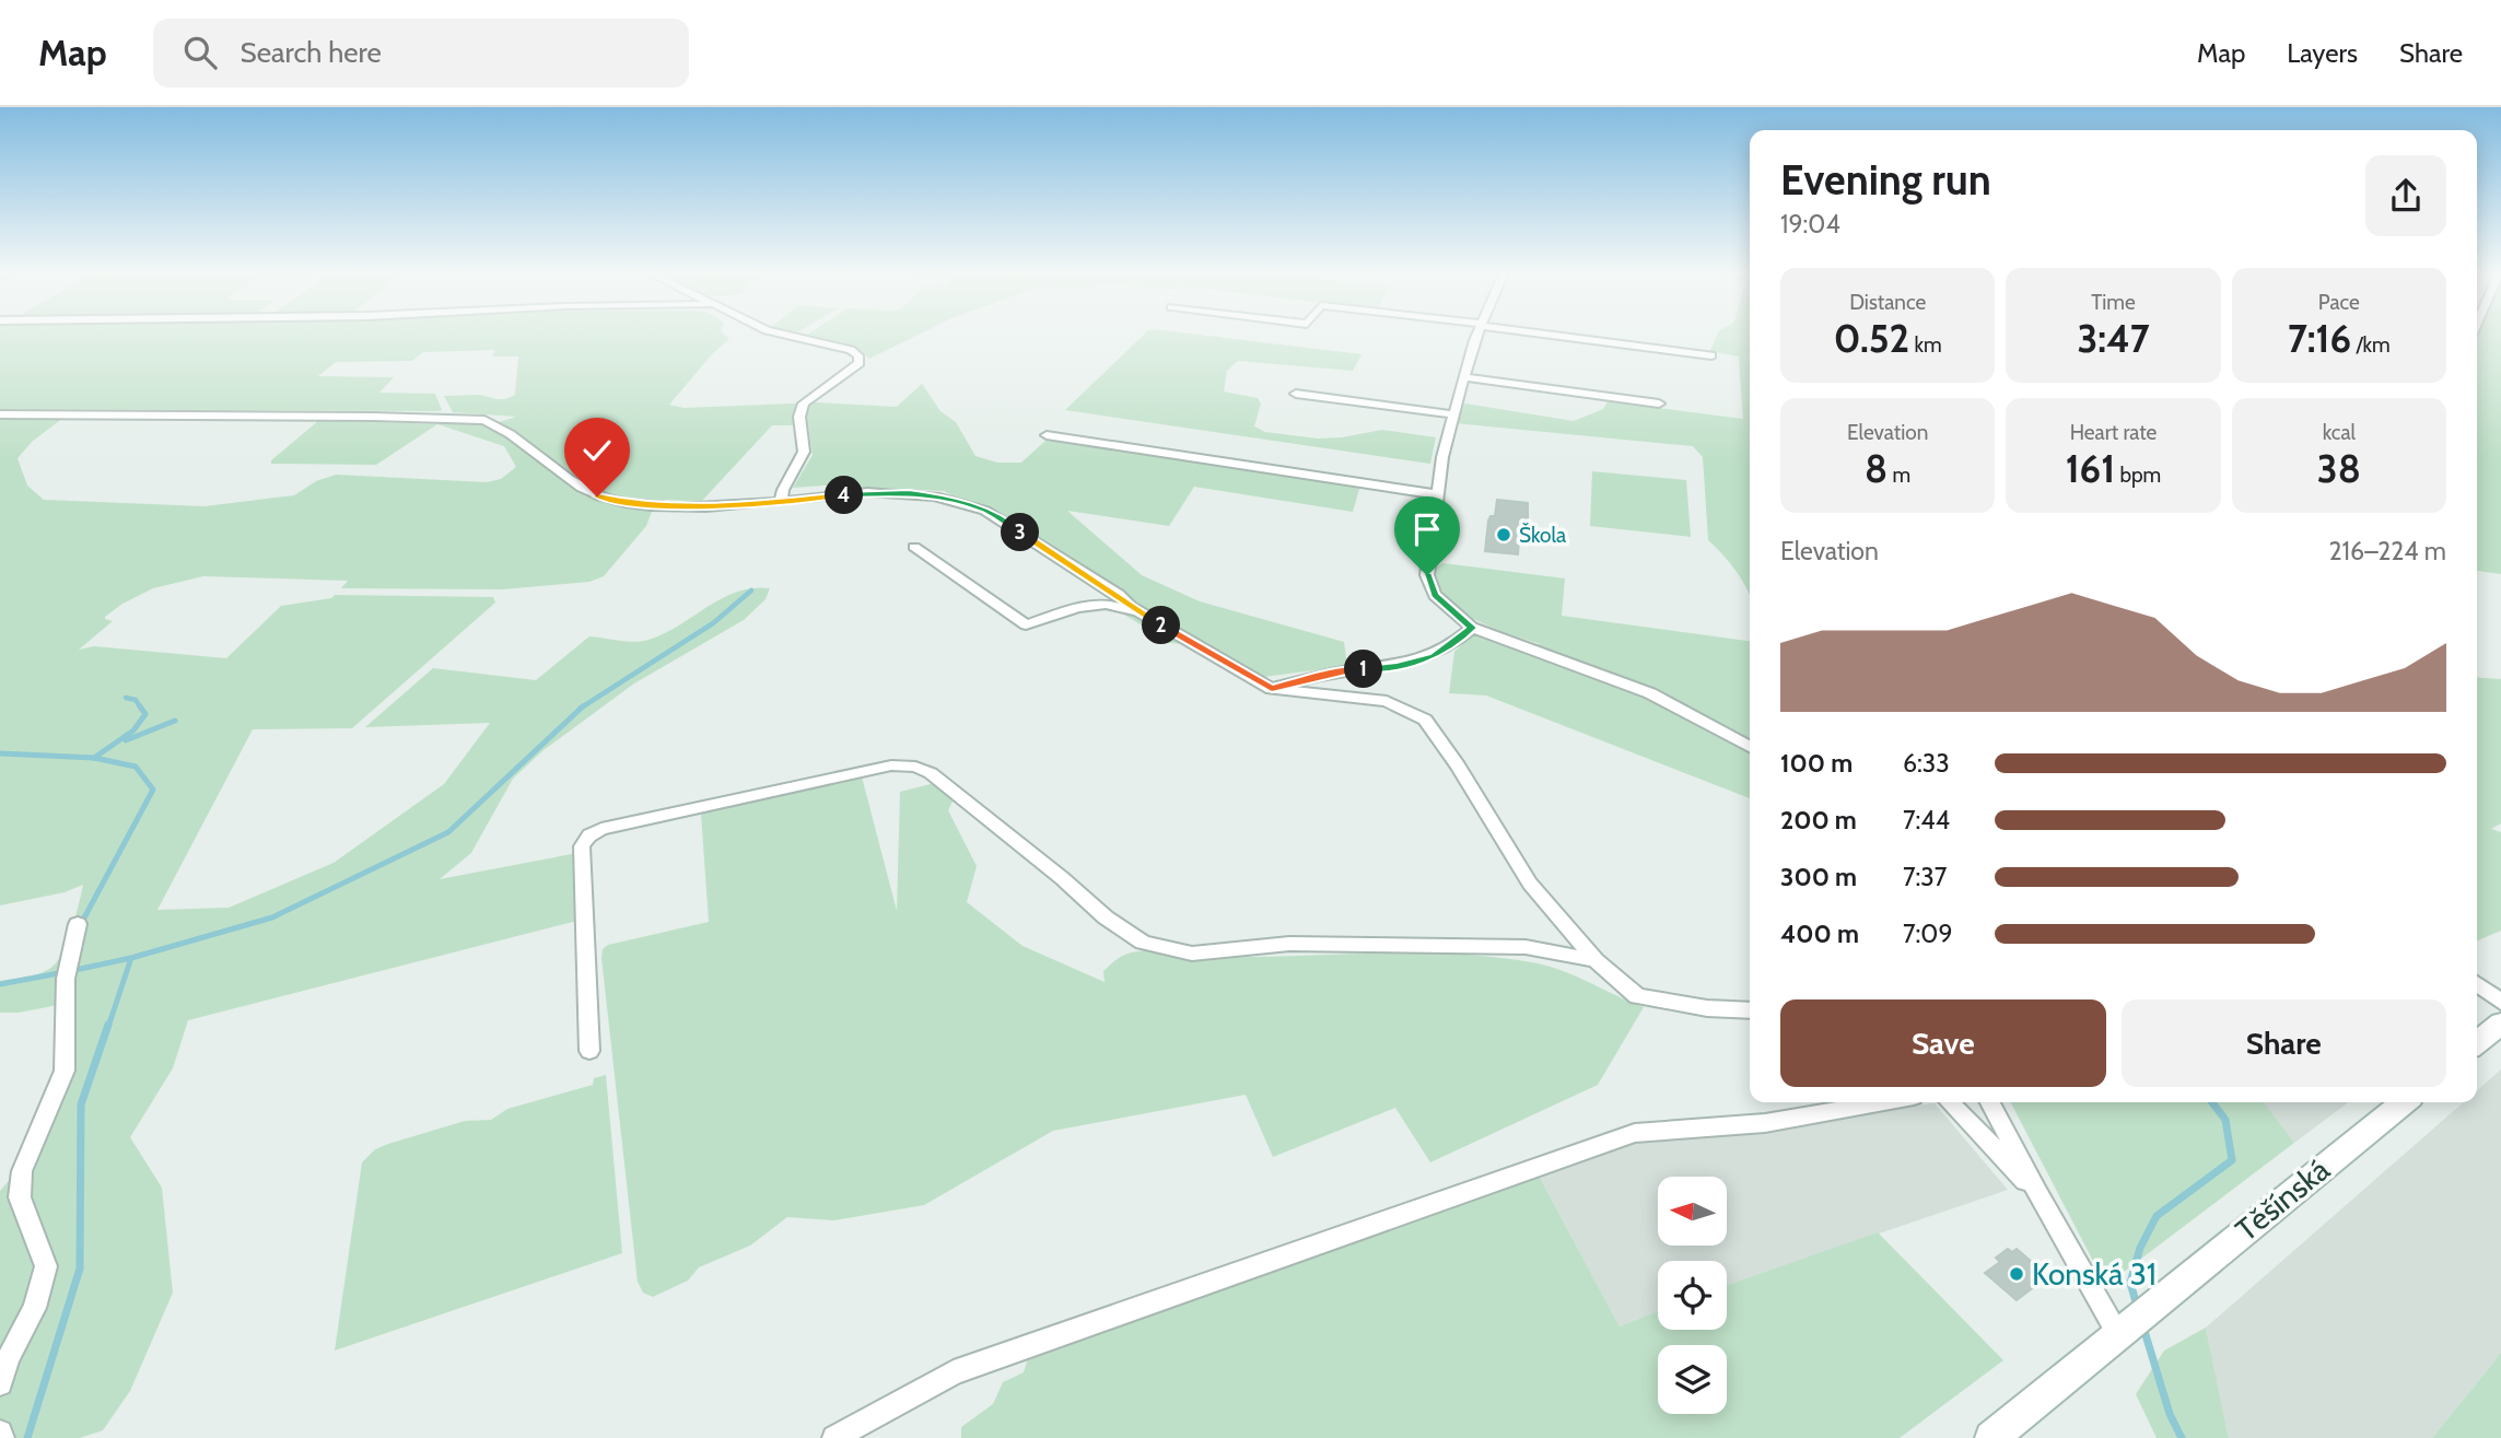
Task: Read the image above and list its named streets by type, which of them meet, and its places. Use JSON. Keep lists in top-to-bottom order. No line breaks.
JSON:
{"streets":{"main road":["Těšínská"]},"places":["Škola","Konská 31"],"north":"left","page":{"header":"Map","search":"Search here","nav":["Map","Layers","Share"],"heading":["Evening run","19:04"],"stats":[["Distance","0.52 km"],["Time","3:47"],["Pace","7:16 /km"],["Elevation","8 m"],["Heart rate","161 bpm"],["kcal","38"]],"pins":["4","3","2","1"],"chart":["Elevation","216–224 m"],"list":[{"name":"100 m","note":"6:33"},{"name":"200 m","note":"7:44"},{"name":"300 m","note":"7:37"},{"name":"400 m","note":"7:09"}],"buttons":["Save","Share"]}}
